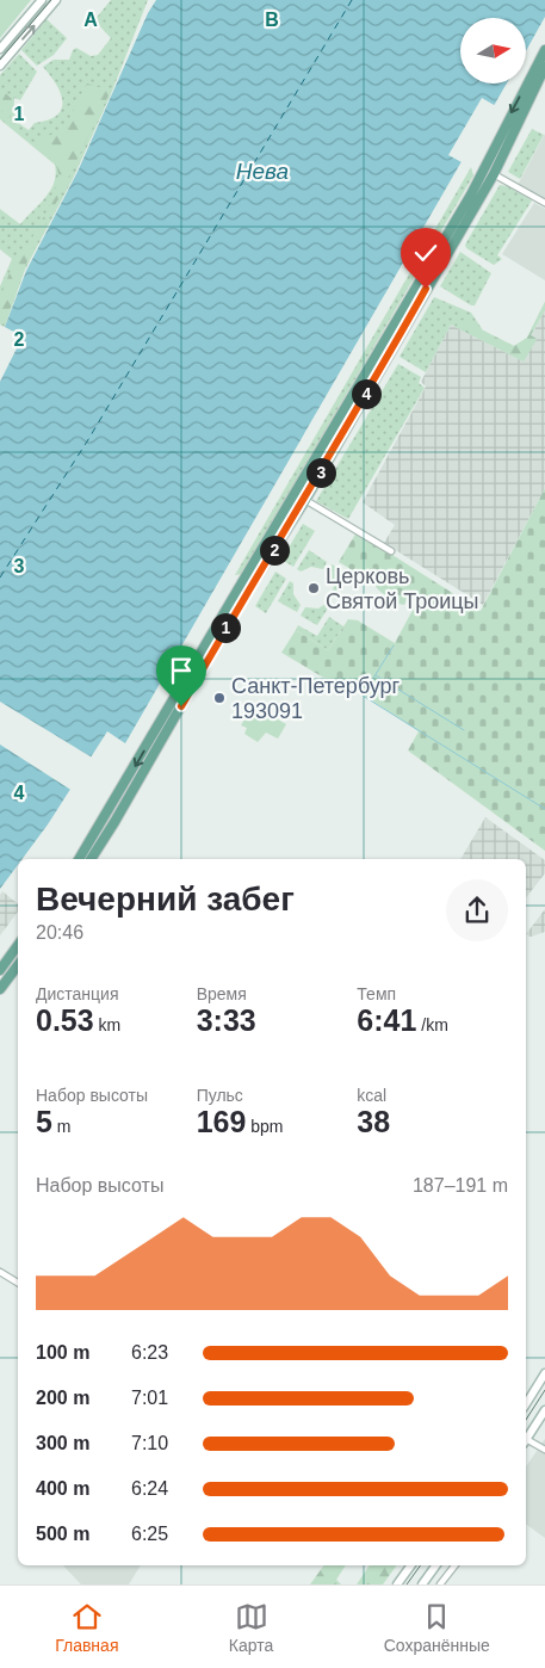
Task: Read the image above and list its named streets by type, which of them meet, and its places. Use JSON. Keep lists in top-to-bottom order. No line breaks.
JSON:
{"water":["Нева"],"places":["Церковь Святой Троицы","Санкт-Петербург 193091"],"north":"right","page":{"pins":["4","3","2","1"],"heading":["Вечерний забег","20:46"],"stats":[["Дистанция","0.53 km"],["Время","3:33"],["Темп","6:41 /km"],["Набор высоты","5 m"],["Пульс","169 bpm"],["kcal","38"]],"chart":["Набор высоты","187–191 m"],"list":[{"name":"100 m","note":"6:23"},{"name":"200 m","note":"7:01"},{"name":"300 m","note":"7:10"},{"name":"400 m","note":"6:24"},{"name":"500 m","note":"6:25"}],"tabs":["Главная","Карта","Сохранённые"]},"grid":{"columns":["A","B"],"rows":["1","2","3","4"]}}
